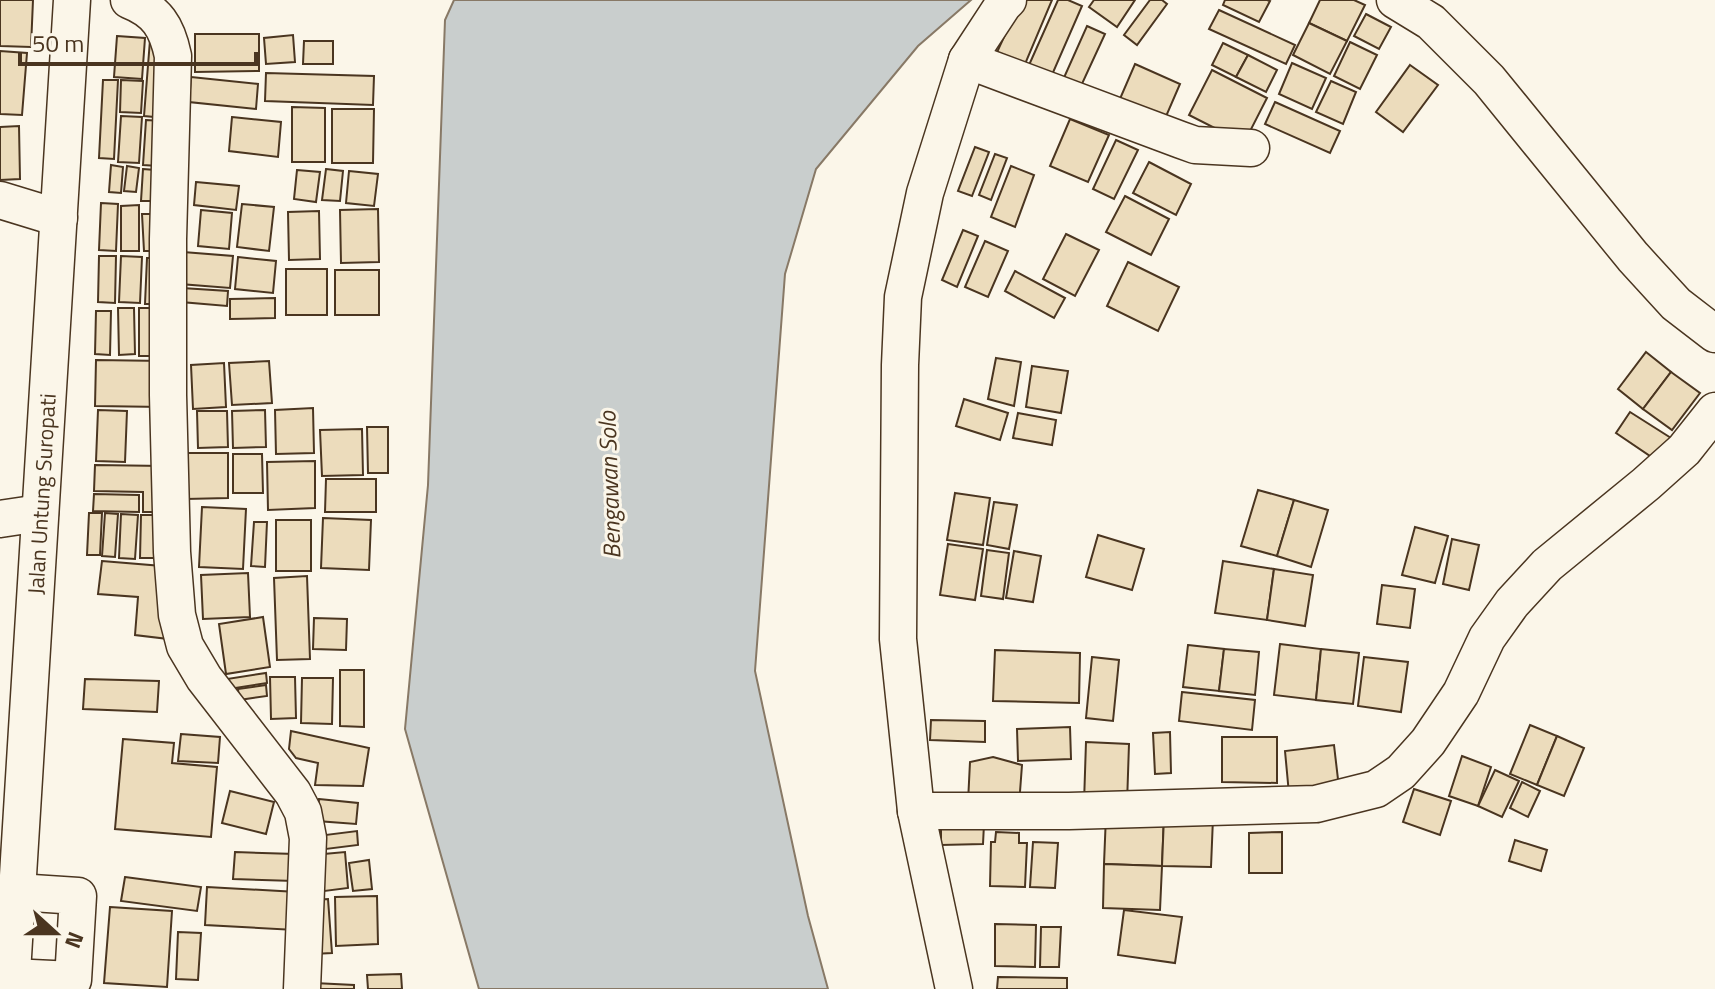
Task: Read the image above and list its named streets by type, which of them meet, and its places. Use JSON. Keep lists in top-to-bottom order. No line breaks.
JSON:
{"streets":{"street":["Jalan Untung Suropati"]},"water":["Bengawan Solo"],"scale_bar":"50 m","north":"right"}
